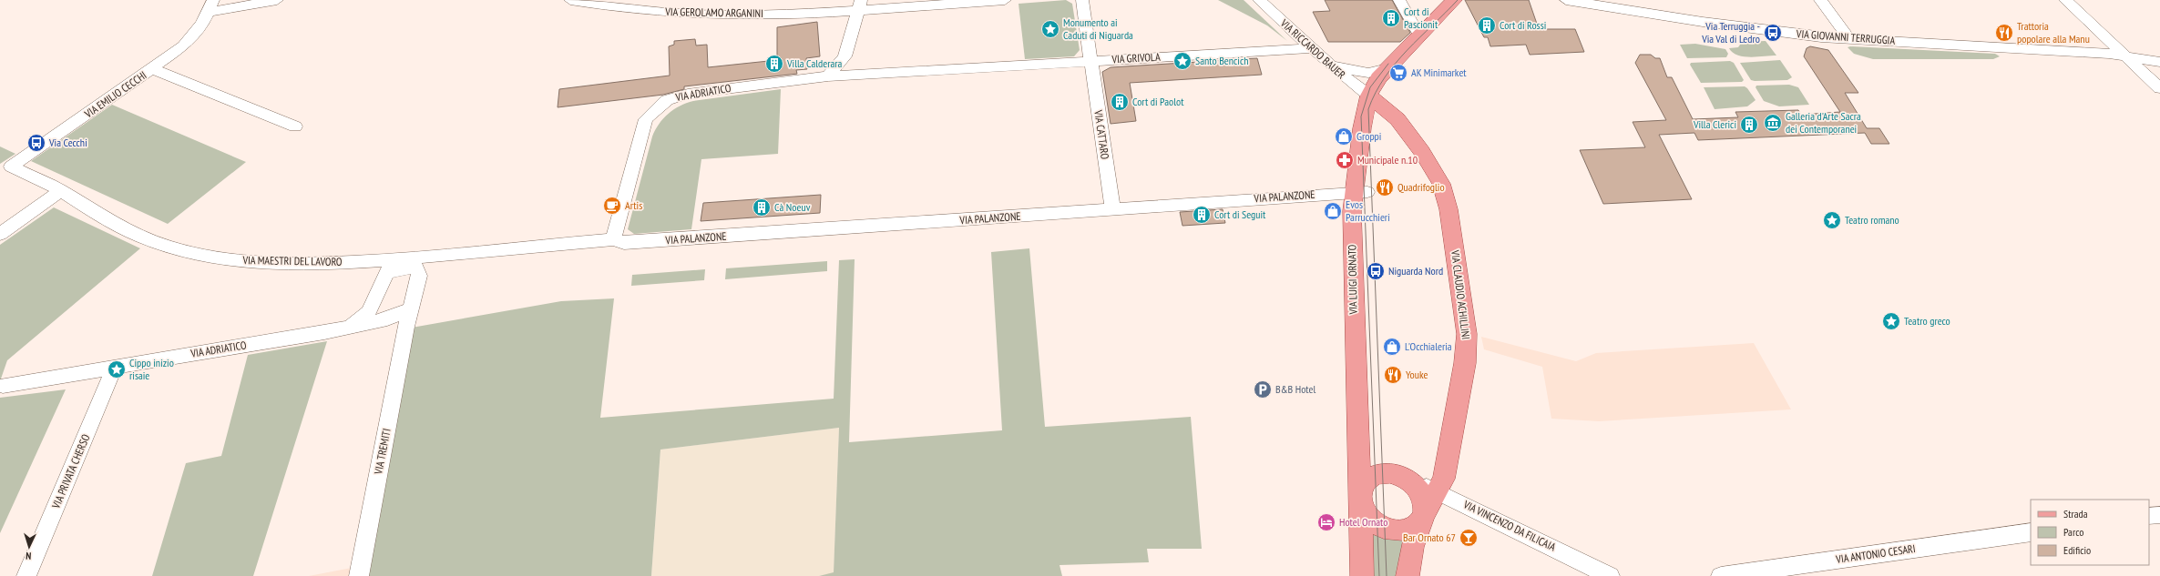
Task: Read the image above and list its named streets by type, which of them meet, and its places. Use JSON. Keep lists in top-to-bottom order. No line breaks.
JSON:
{"streets":{"main road":["VIA LUIGI ORNATO","VIA CLAUDIO ACHILLINI"],"street":["VIA GEROLAMO ARGANINI","VIA GIOVANNI TERRUGGIA","VIA RICCARDO BAUER","VIA GRIVOLA","VIA ADRIATICO","VIA EMILIO CECCHI","VIA CATTARO","VIA PALANZONE","VIA MAESTRI DEL LAVORO","VIA TREMITI","VIA PRIVATA CHERSO","VIA VINCENZO DA FILICAIA","VIA ANTONIO CESARI"]},"crossings":[["VIA RICCARDO BAUER","VIA GRIVOLA"],["VIA RICCARDO BAUER","VIA LUIGI ORNATO"],["VIA RICCARDO BAUER","VIA CLAUDIO ACHILLINI"],["VIA GRIVOLA","VIA ADRIATICO"],["VIA GRIVOLA","VIA CATTARO"],["VIA ADRIATICO","VIA PALANZONE"],["VIA ADRIATICO","VIA MAESTRI DEL LAVORO"],["VIA ADRIATICO","VIA TREMITI"],["VIA ADRIATICO","VIA PRIVATA CHERSO"],["VIA EMILIO CECCHI","VIA MAESTRI DEL LAVORO"],["VIA CATTARO","VIA PALANZONE"],["VIA PALANZONE","VIA MAESTRI DEL LAVORO"],["VIA PALANZONE","VIA LUIGI ORNATO"],["VIA LUIGI ORNATO","VIA CLAUDIO ACHILLINI"],["VIA LUIGI ORNATO","VIA VINCENZO DA FILICAIA"],["VIA CLAUDIO ACHILLINI","VIA VINCENZO DA FILICAIA"]],"places":{"building":["Cort di Pascionit","Cort di Rossi","Villa Calderara","Cort di Paolot","Villa Clerici","Cà Noeuv","Cort di Seguit"],"place":["Monumento ai Caduti di Niguarda","Santo Bencich","Teatro romano","Teatro greco","Cippo inizio risaie"],"bus stop":["Via Terruggia - Via Val di Ledro","Via Cecchi","Niguarda Nord"],"restaurant":["Trattoria popolare alla Manu","Quadrifoglio","Youke"],"supermarket":["AK Minimarket"],"museum":["Galleria d'Arte Sacra dei Contemporanei"],"shop":["Groppi","Evos Parrucchieri","L'Occhialeria"],"pharmacy":["Municipale n.10"],"cafe":["Artis"],"parking":["B&B Hotel"],"hotel":["Hotel Ornato"],"bar":["Bar Ornato 67"]},"legend":["Strada","Parco","Edificio"],"north":"bottom"}
